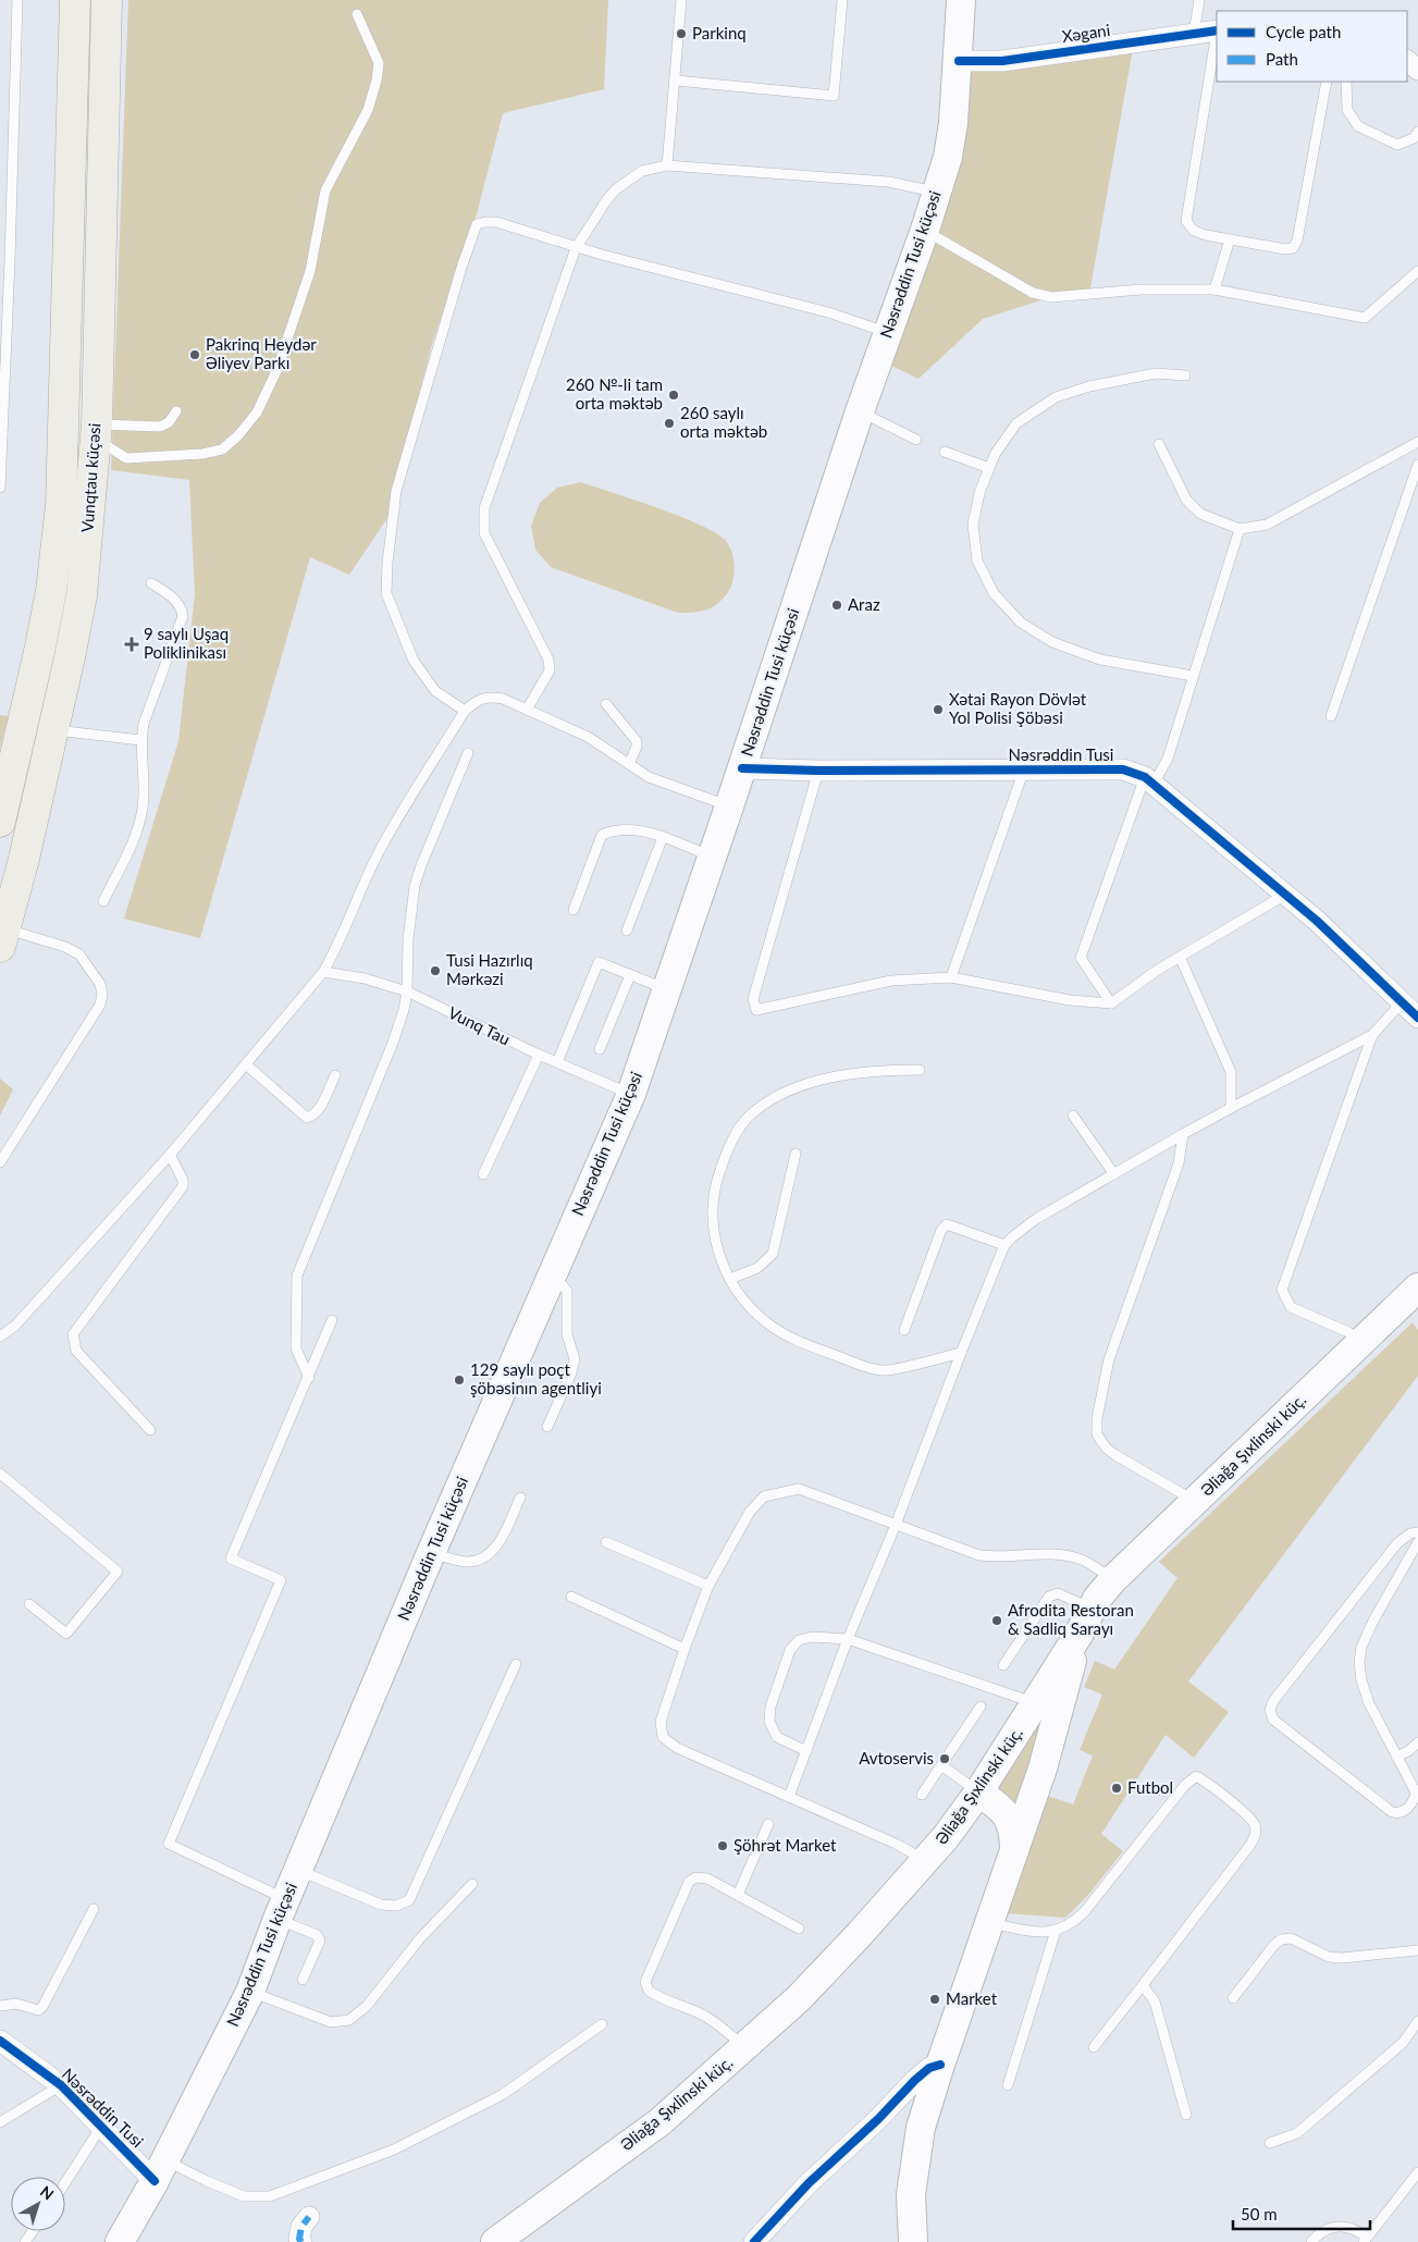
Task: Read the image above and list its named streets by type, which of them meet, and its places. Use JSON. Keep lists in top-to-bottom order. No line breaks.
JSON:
{"streets":{"main road":["Nəsrəddin Tusi küçəsi","Vunqtau küçəsi","Əliağa Şıxlinski küç."],"street":["Xəgani","Nəsrəddin Tusi"],"lane":["Vunq Tau"]},"crossings":[["Xəgani","Nəsrəddin Tusi küçəsi"],["Nəsrəddin Tusi küçəsi","Nəsrəddin Tusi"],["Nəsrəddin Tusi küçəsi","Vunq Tau"]],"places":{"other":["Parkinq","Pakrinq Heydər Əliyev Parkı","260 №-li tam orta məktəb","260 saylı orta məktəb","Araz","Xətai Rayon Dövlət Yol Polisi Şöbəsi","Tusi Hazırlıq Mərkəzi","129 saylı poçt şöbəsinın agentliyi","Afrodita Restoran & Sadliq Sarayı","Avtoservis","Futbol","Şöhrət Market","Market"],"health":["9 saylı Uşaq Poliklinikası"]},"legend":["Cycle path","Path"],"scale_bar":"50 m","north":"top right"}
